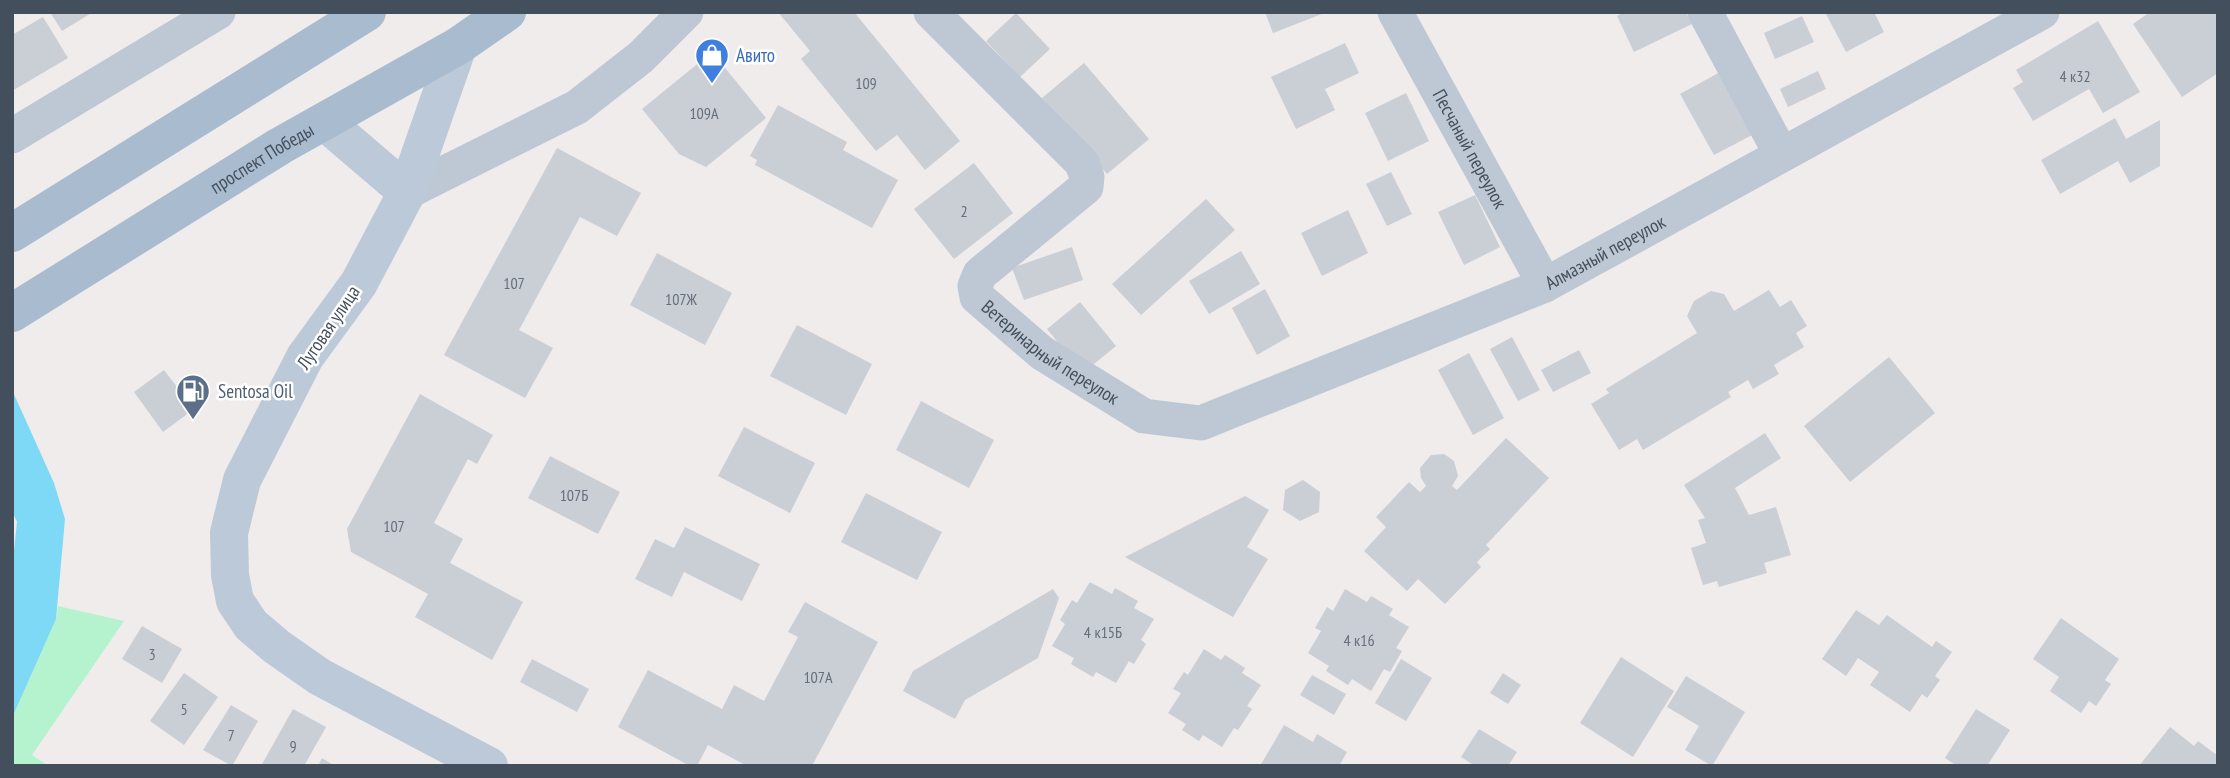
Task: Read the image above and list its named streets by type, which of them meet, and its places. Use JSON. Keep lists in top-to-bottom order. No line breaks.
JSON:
{"streets":{"main road":["проспект Победы","Луговая улица"],"street":["Песчаный переулок","Алмазный переулок","Ветеринарный переулок"]},"crossings":[["Песчаный переулок","Алмазный переулок"],["проспект Победы","Луговая улица"],["Алмазный переулок","Ветеринарный переулок"]],"places":{"shop":["Авито"],"fuel station":["Sentosa Oil"]},"house_numbers":["4 к32","109","109А","2","107","107Ж","107Б","107","4 к15Б","4 к16","3","107А","5","7","9"]}
